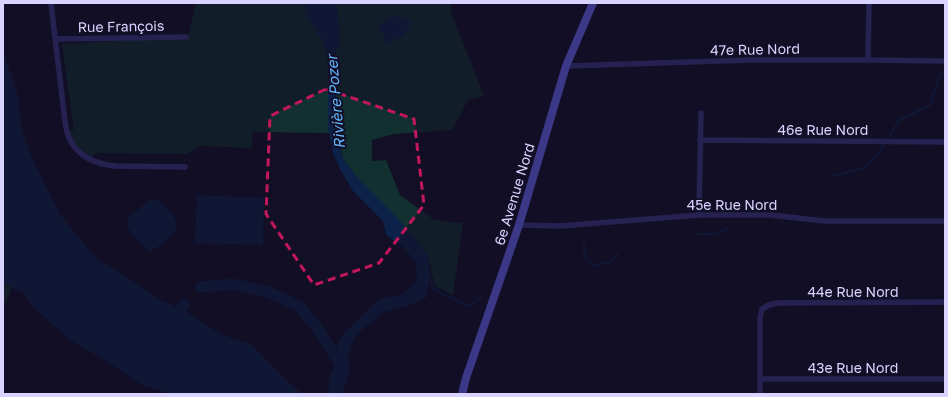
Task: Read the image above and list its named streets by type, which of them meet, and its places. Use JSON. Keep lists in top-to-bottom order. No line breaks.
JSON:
{"streets":{"main road":["6e Avenue Nord"],"street":["Rue François","47e Rue Nord","46e Rue Nord","45e Rue Nord","44e Rue Nord","43e Rue Nord"]},"crossings":[["47e Rue Nord","6e Avenue Nord"],["6e Avenue Nord","45e Rue Nord"],["44e Rue Nord","43e Rue Nord"]],"water":["Rivière Pozer"]}
